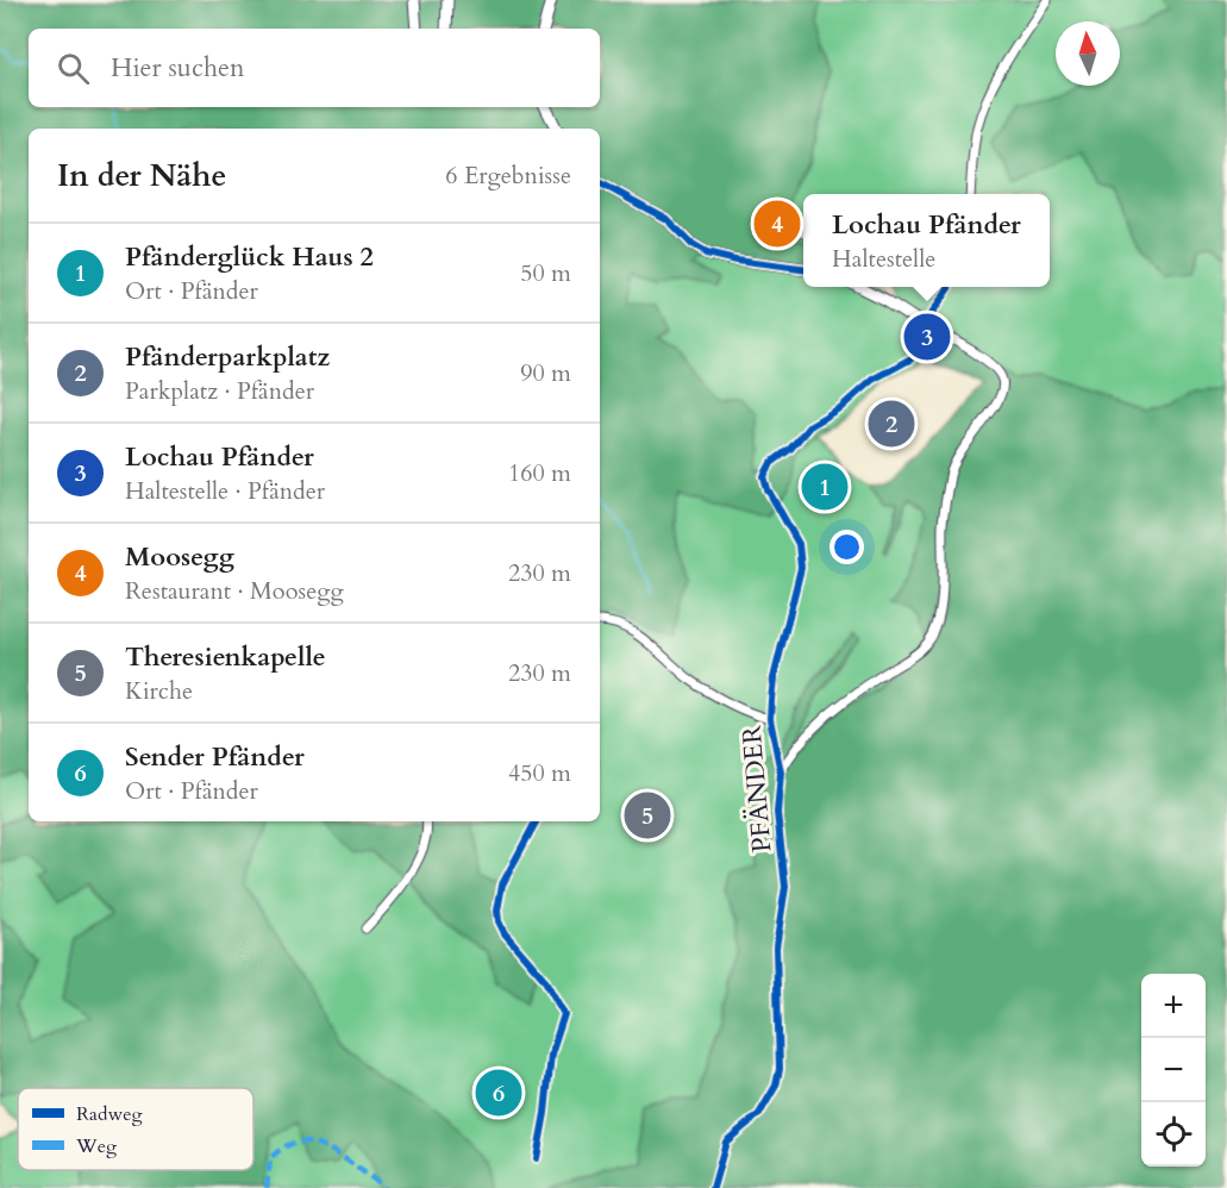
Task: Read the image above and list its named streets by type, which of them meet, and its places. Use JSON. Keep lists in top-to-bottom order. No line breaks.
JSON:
{"streets":{"street":["PFÄNDER"]},"legend":["Radweg","Weg"],"north":"top","page":{"search":"Hier suchen","heading":["In der Nähe","6 Ergebnisse"],"popup":["Lochau Pfänder","Haltestelle"],"pins":["4","3","2","1","5","6"],"list":[{"mark":"1","name":"Pfänderglück Haus 2","note":"Ort · Pfänder","value":"50 m"},{"mark":"2","name":"Pfänderparkplatz","note":"Parkplatz · Pfänder","value":"90 m"},{"mark":"3","name":"Lochau Pfänder","note":"Haltestelle · Pfänder","value":"160 m"},{"mark":"4","name":"Moosegg","note":"Restaurant · Moosegg","value":"230 m"},{"mark":"5","name":"Theresienkapelle","note":"Kirche","value":"230 m"},{"mark":"6","name":"Sender Pfänder","note":"Ort · Pfänder","value":"450 m"}],"map_buttons":["+","−"]}}
